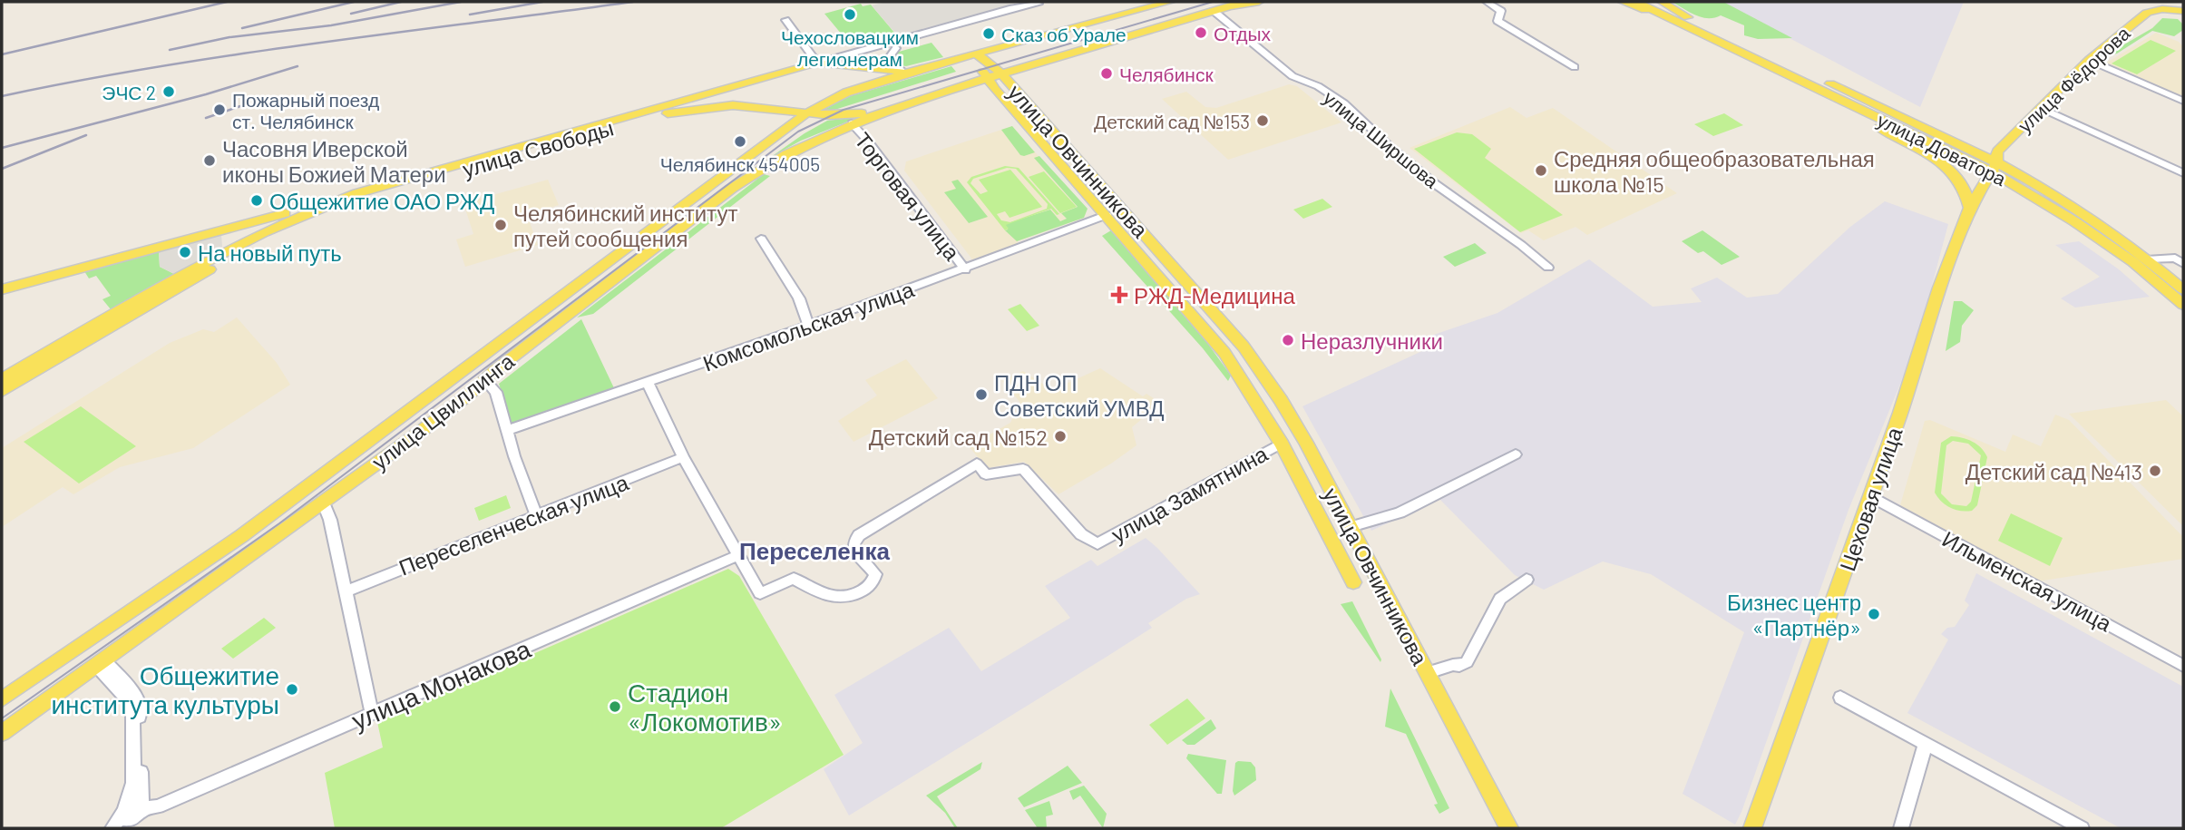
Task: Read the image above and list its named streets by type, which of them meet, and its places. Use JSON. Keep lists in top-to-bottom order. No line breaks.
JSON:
{"streets":{"main road":["улица Фёдорова","улица Свободы","улица Доватора","улица Овчинникова","улица Цвиллинга","Цеховая улица"],"street":["улица Ширшова","Торговая улица","Комсомольская улица","улица Замятнина","Переселенческая улица","Ильменская улица","улица Монакова"]},"crossings":[["улица Фёдорова","улица Доватора"],["улица Фёдорова","Цеховая улица"],["улица Доватора","Цеховая улица"],["улица Овчинникова","Комсомольская улица"],["улица Овчинникова","улица Замятнина"],["Торговая улица","Комсомольская улица"],["Торговая улица","улица Цвиллинга"],["улица Замятнина","улица Монакова"],["Цеховая улица","Ильменская улица"]],"districts":["Переселенка"],"places":{"other":["Чехословацким легионерам","Отдых","Сказ об Урале","Челябинск","ЭЧС 2","Пожарный поезд ст. Челябинск","Детский сад №153","Челябинск 454005","Часовня Иверской иконы Божией Матери","Средняя общеобразовательная школа №15","Общежитие ОАО РЖД","Челябинский институт путей сообщения","На новый путь","Неразлучники","ПДН ОП Советский УМВД","Детский сад №152","Детский сад №413","Бизнес центр «Партнёр»","Общежитие института культуры","Стадион «Локомотив»"],"health":["РЖД-Медицина"]}}
